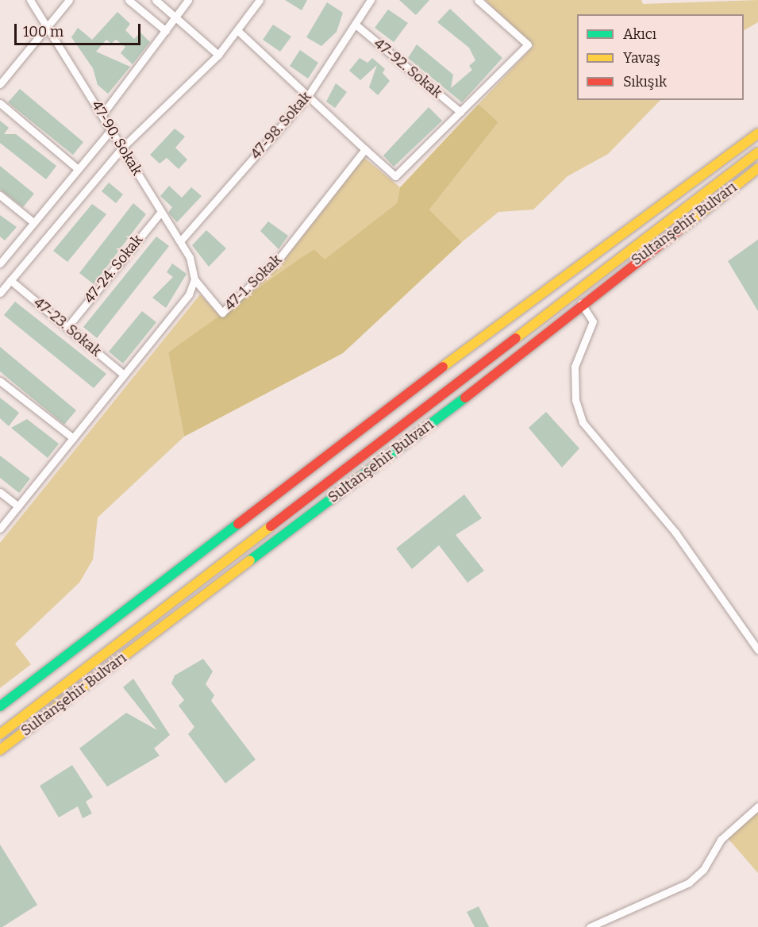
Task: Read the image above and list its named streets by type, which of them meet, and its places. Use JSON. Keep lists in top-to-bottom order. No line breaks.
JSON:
{"streets":{"main road":["Sultanşehir Bulvarı"],"street":["47-92. Sokak","47-98. Sokak","47-90. Sokak","47-24. Sokak","47-1. Sokak","47-23. Sokak"]},"crossings":[["47-92. Sokak","47-98. Sokak"],["47-98. Sokak","47-90. Sokak"],["47-90. Sokak","47-24. Sokak"],["47-90. Sokak","47-1. Sokak"],["47-24. Sokak","47-23. Sokak"]],"legend":["Akıcı","Yavaş","Sıkışık"],"scale_bar":"100 m"}
